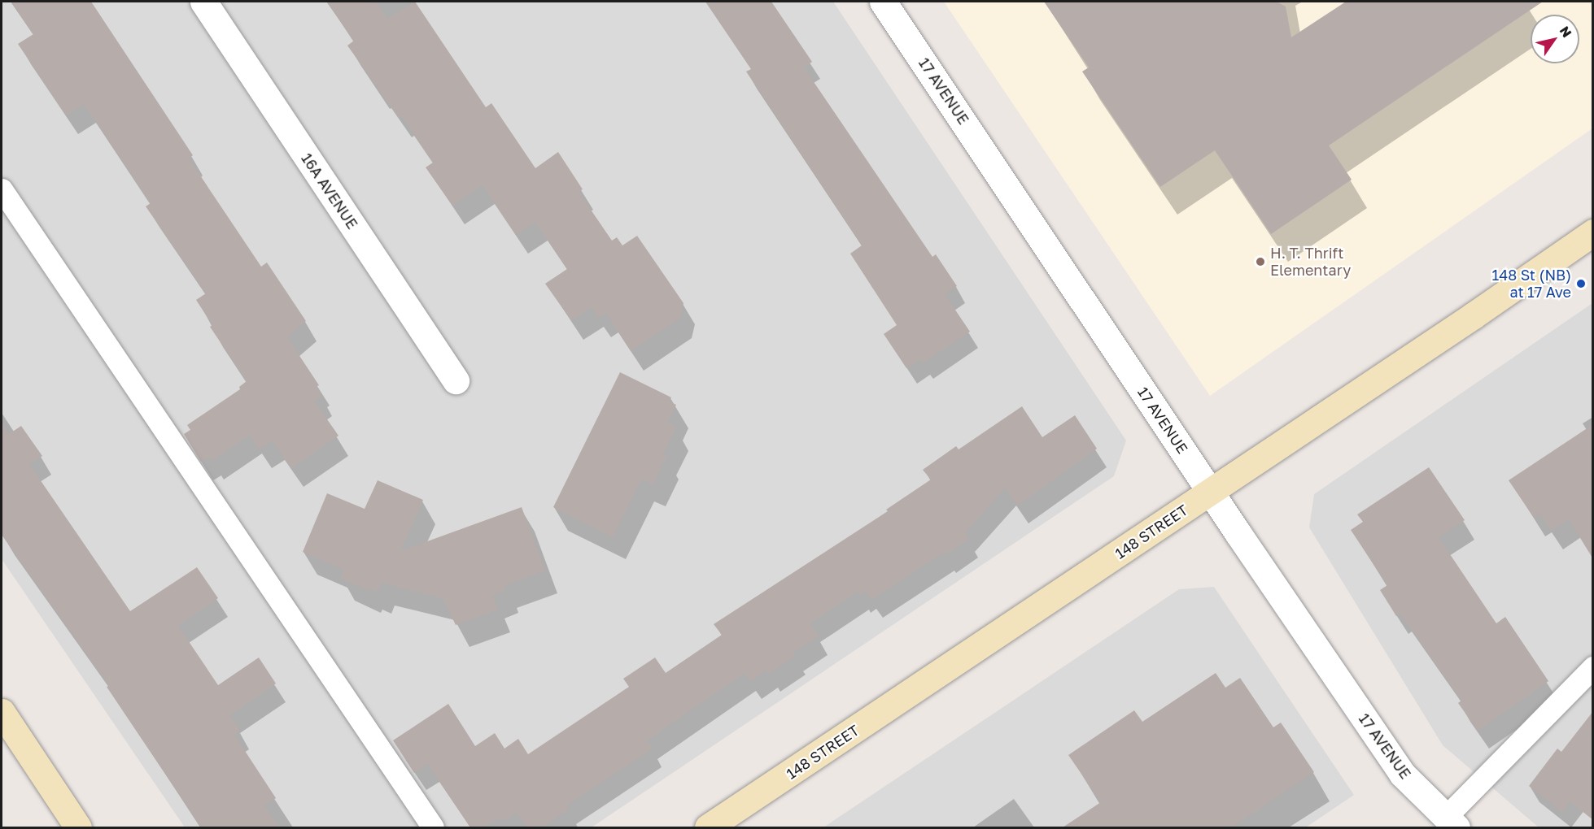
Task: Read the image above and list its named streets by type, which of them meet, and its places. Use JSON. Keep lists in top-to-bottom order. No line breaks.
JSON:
{"streets":{"main road":["148 STREET"],"street":["17 AVENUE","16A AVENUE"]},"crossings":[["17 AVENUE","148 STREET"]],"places":["H. T. Thrift Elementary","148 St (NB) at 17 Ave"],"north":"top right"}
